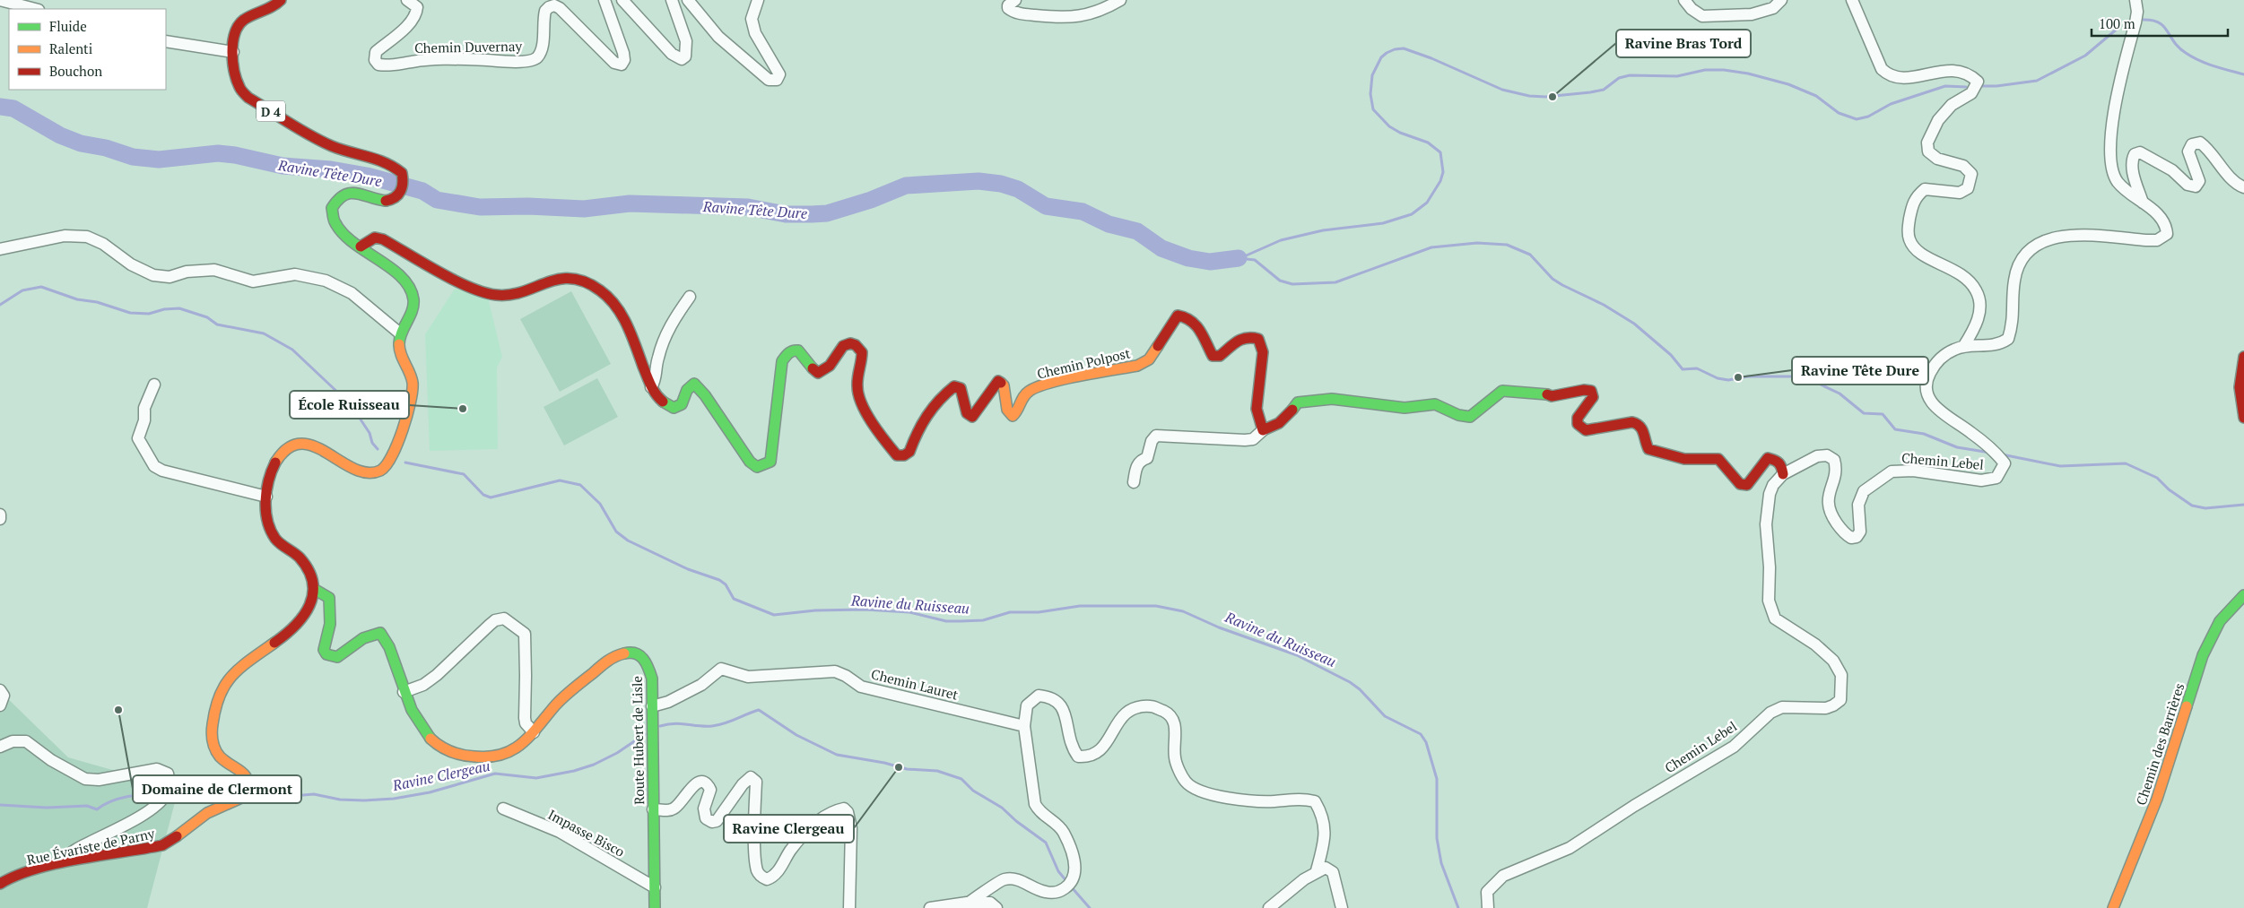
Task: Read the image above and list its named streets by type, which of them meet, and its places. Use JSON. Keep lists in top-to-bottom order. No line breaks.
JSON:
{"streets":{"street":["Chemin Duvernay","D 4","Chemin Polpost","Chemin Lebel","Chemin Lauret","Route Hubert de Lisle","Chemin des Barrières","Impasse Bisco","Rue Évariste de Parny"]},"crossings":[["D 4","Chemin Polpost"],["Chemin Lauret","Route Hubert de Lisle"],["Route Hubert de Lisle","Impasse Bisco"],["Route Hubert de Lisle","Rue Évariste de Parny"]],"water":["Ravine Tête Dure","Ravine du Ruisseau","Ravine Clergeau"],"places":["Ravine Bras Tord","Ravine Tête Dure","École Ruisseau","Domaine de Clermont","Ravine Clergeau"],"legend":["Fluide","Ralenti","Bouchon"],"scale_bar":"100 m"}
